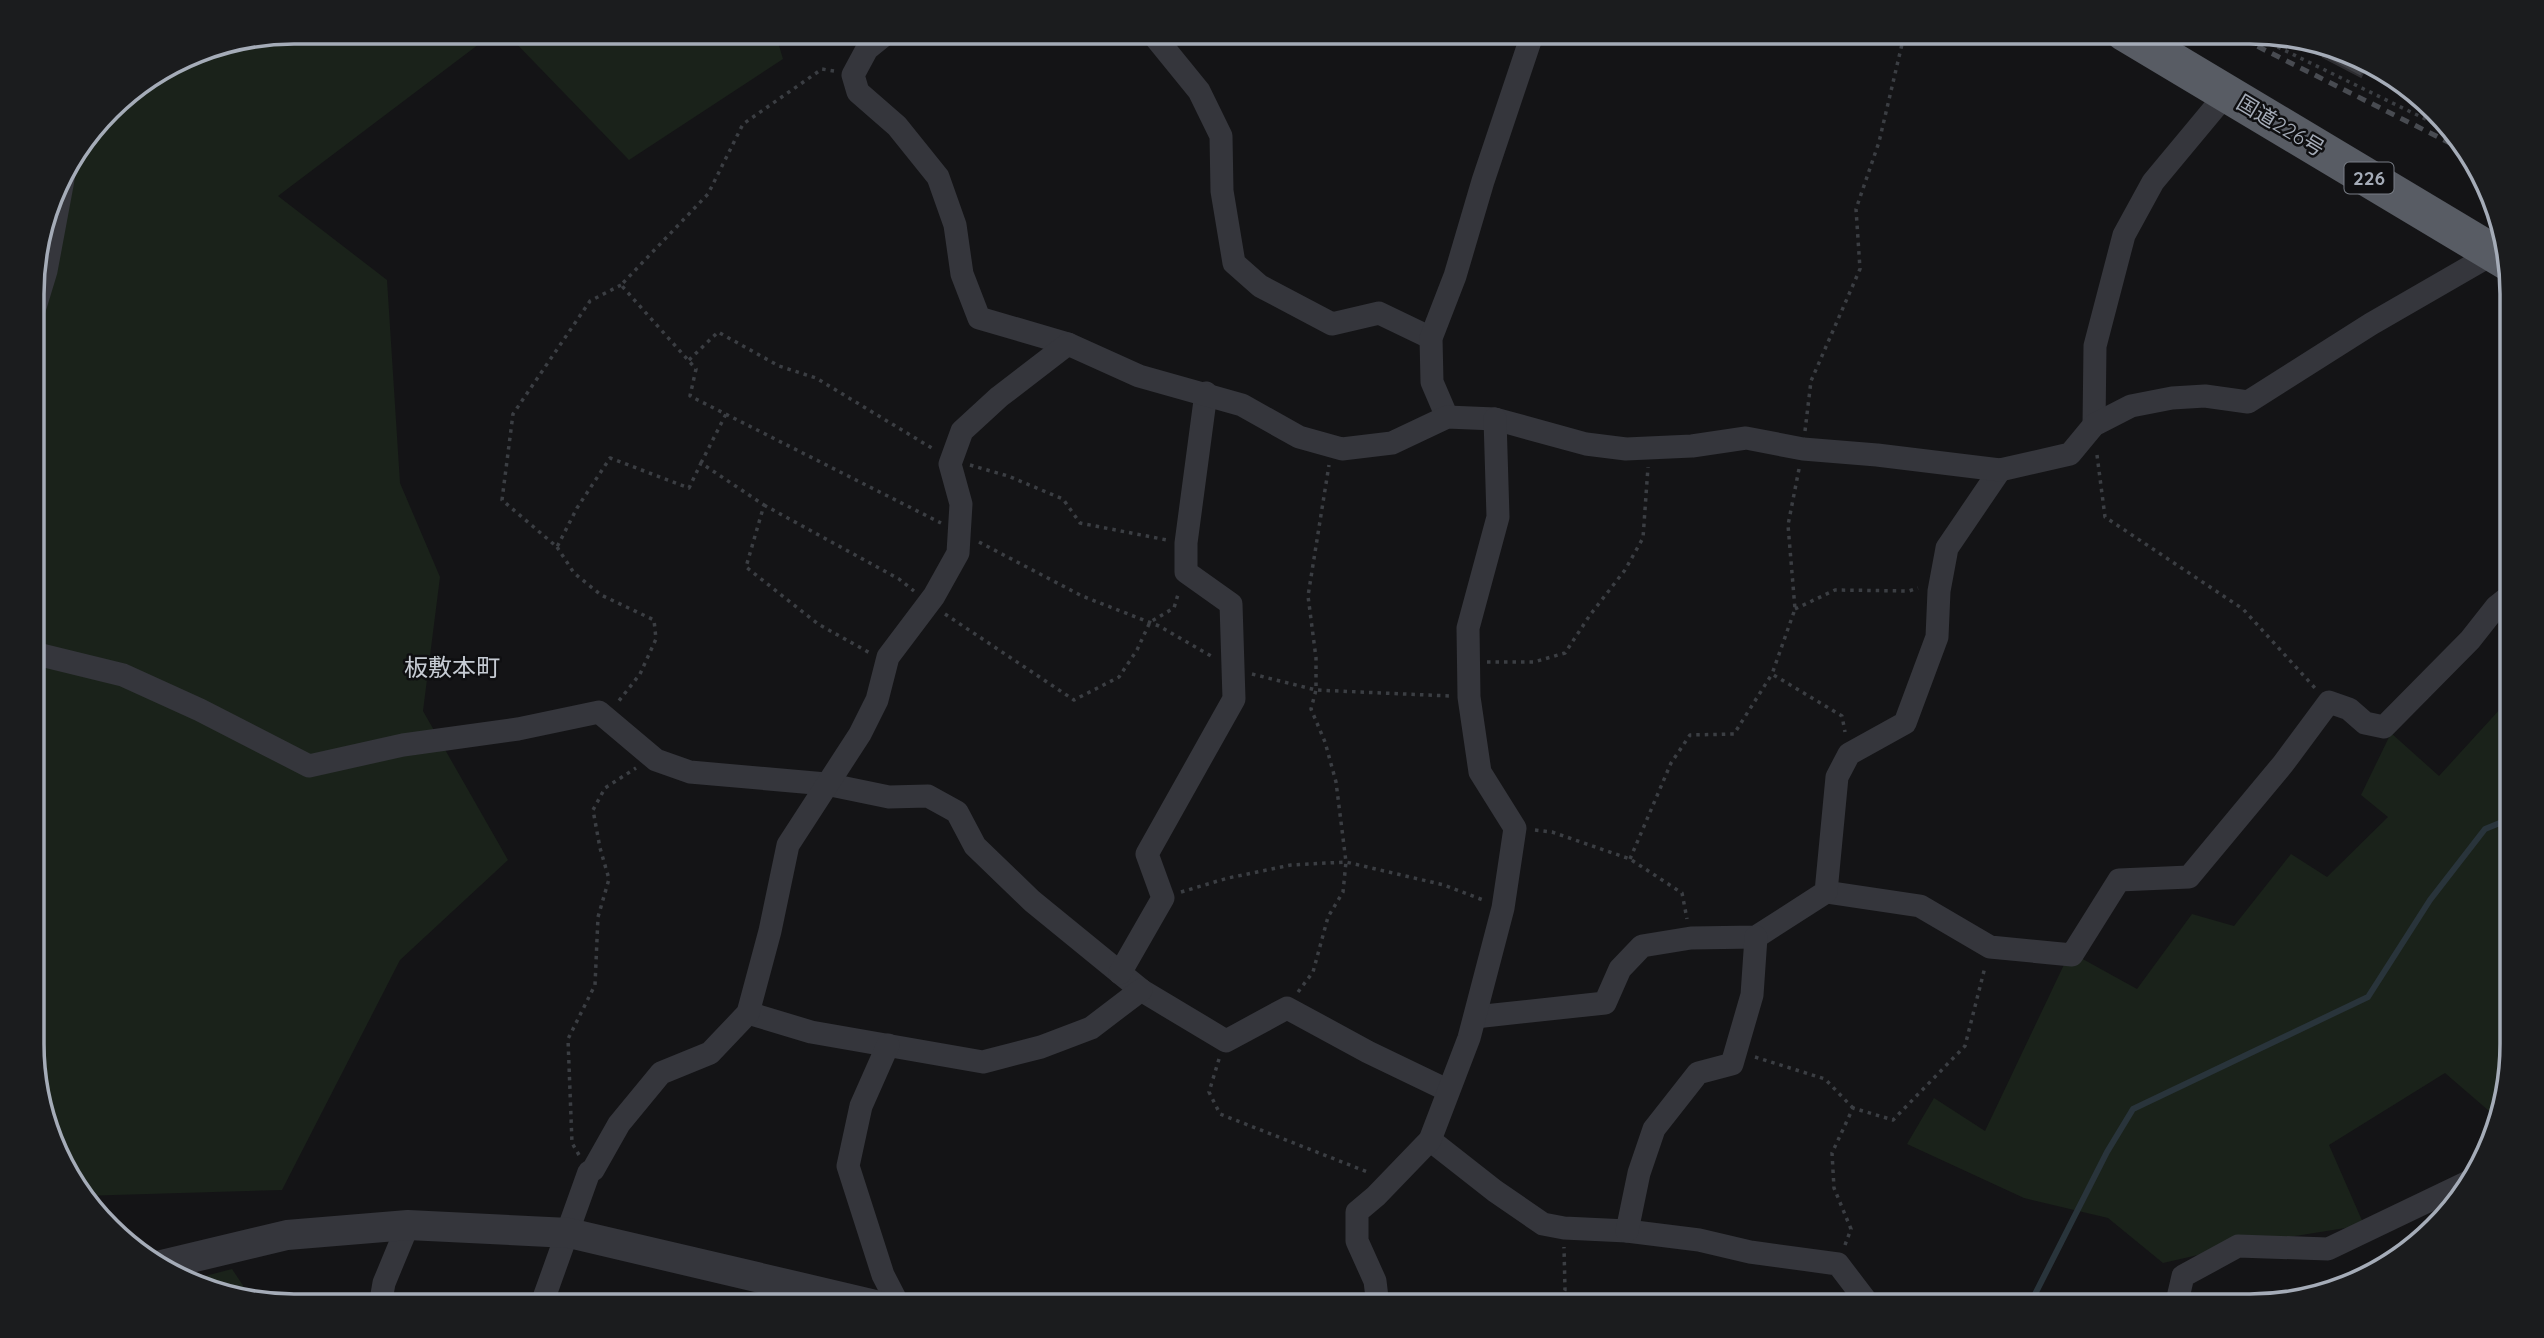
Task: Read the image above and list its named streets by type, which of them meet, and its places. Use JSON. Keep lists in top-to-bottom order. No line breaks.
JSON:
{"streets":{"highway":["国道226号","226"]},"districts":["板敷本町"]}
